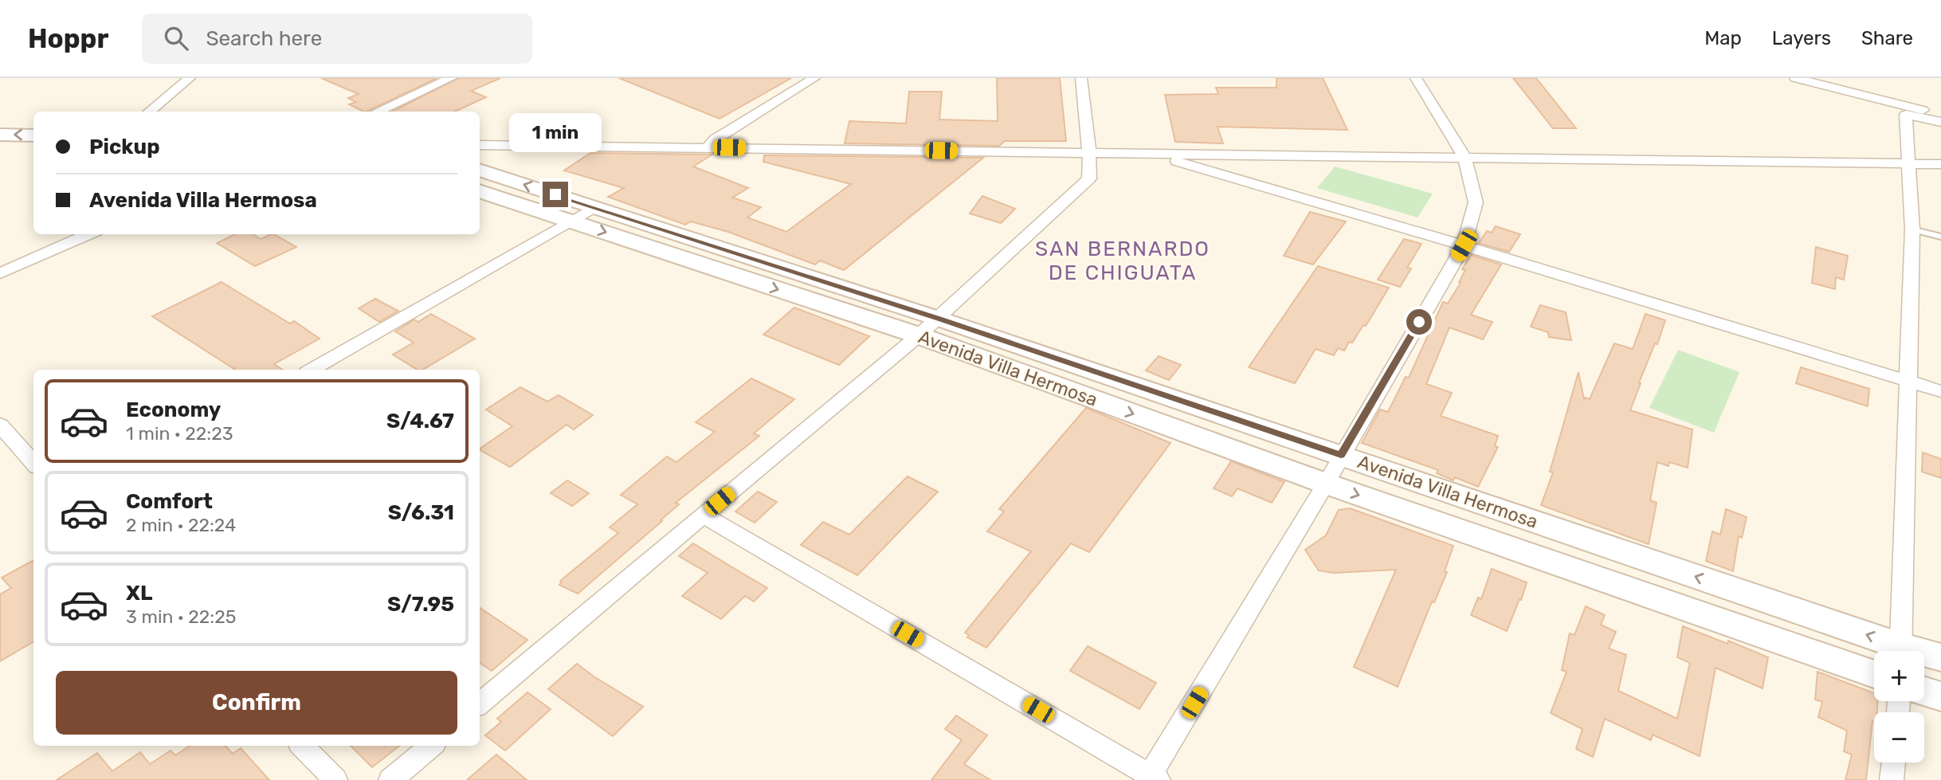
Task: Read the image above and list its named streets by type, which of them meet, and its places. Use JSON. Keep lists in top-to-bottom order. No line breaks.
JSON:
{"streets":{"street":["Avenida Villa Hermosa"]},"districts":["SAN BERNARDO DE CHIGUATA"],"page":{"header":"Hoppr","search":"Search here","nav":["Map","Layers","Share"],"banner":["Pickup","Avenida Villa Hermosa"],"bubble":"1 min","list":[{"name":"Economy","note":"1 min · 22:23","value":"S/4.67"},{"name":"Comfort","note":"2 min · 22:24","value":"S/6.31"},{"name":"XL","note":"3 min · 22:25","value":"S/7.95"}],"map_buttons":["+","−"],"buttons":"Confirm"}}
